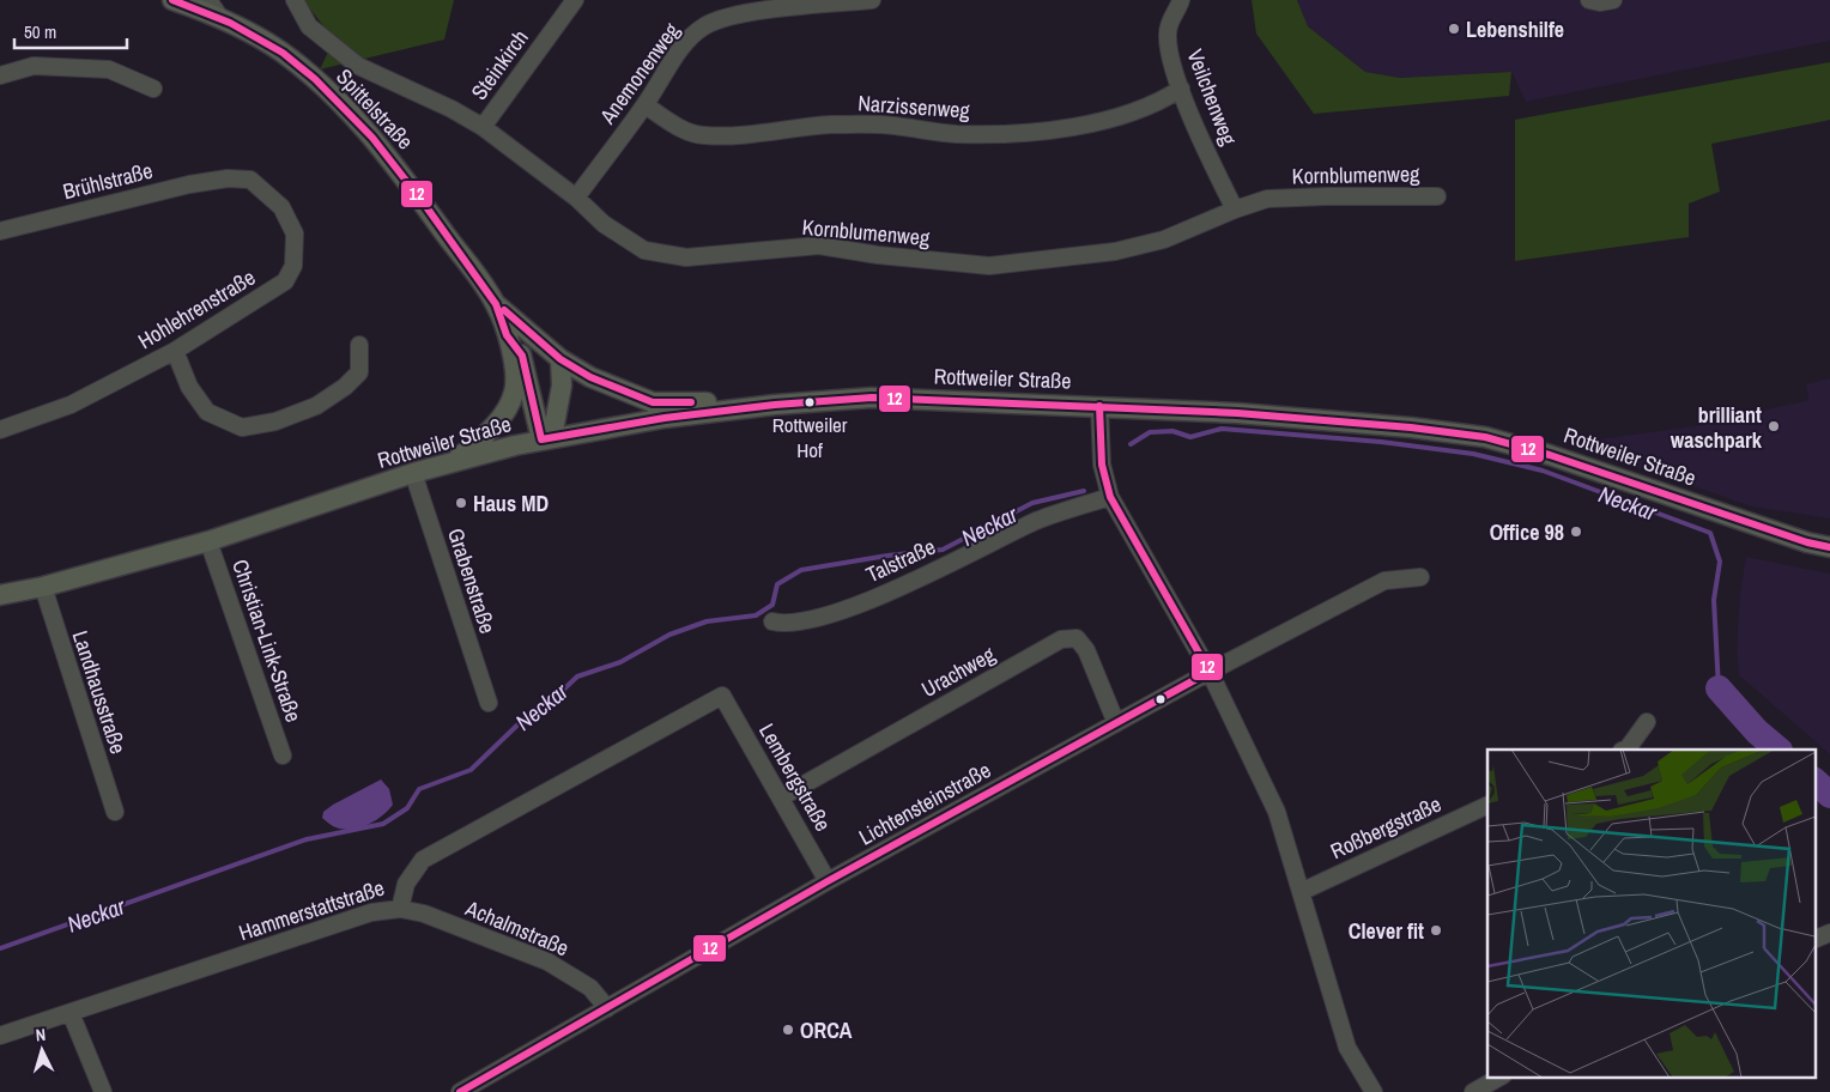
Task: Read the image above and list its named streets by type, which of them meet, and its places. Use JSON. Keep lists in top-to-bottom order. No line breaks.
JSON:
{"streets":{"main road":["Spittelstraße","Rottweiler Straße"],"street":["Steinkirch","Anemonenweg","Veilchenweg","Narzissenweg","Kornblumenweg","Brühlstraße","Hohlehrenstraße","Talstraße","Grabenstraße","Christian-Link-Straße","Urachweg","Landhausstraße","Lembergstraße","Lichtensteinstraße","Roßbergstraße","Hammerstattstraße","Achalmstraße"]},"crossings":[["Steinkirch","Kornblumenweg"],["Anemonenweg","Narzissenweg"],["Anemonenweg","Kornblumenweg"],["Veilchenweg","Narzissenweg"],["Veilchenweg","Kornblumenweg"],["Spittelstraße","Rottweiler Straße"],["Brühlstraße","Hohlehrenstraße"],["Rottweiler Straße","Grabenstraße"],["Rottweiler Straße","Christian-Link-Straße"],["Rottweiler Straße","Landhausstraße"],["Urachweg","Lembergstraße"],["Urachweg","Lichtensteinstraße"],["Lembergstraße","Lichtensteinstraße"],["Lembergstraße","Hammerstattstraße"],["Lichtensteinstraße","Achalmstraße"],["Hammerstattstraße","Achalmstraße"]],"water":["Neckar"],"places":["Lebenshilfe","Rottweiler Hof","brilliant waschpark","Haus MD","Office 98","Clever fit","ORCA"],"lines":["transit line 12"],"scale_bar":"50 m","north":"top"}
